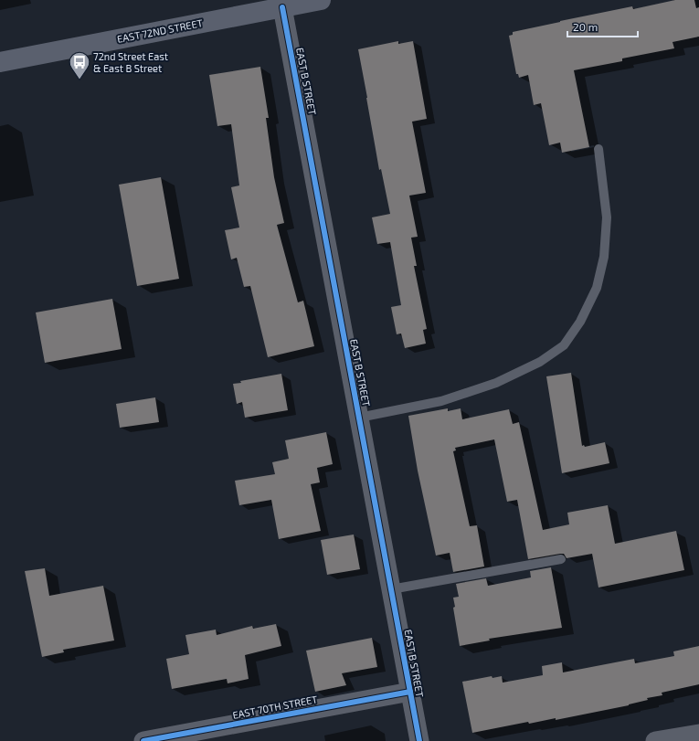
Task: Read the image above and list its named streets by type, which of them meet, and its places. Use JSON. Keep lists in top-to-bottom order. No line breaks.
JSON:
{"streets":{"main road":["EAST 72ND STREET"],"street":["EAST B STREET","EAST 70TH STREET"]},"crossings":[["EAST 72ND STREET","EAST B STREET"],["EAST B STREET","EAST 70TH STREET"]],"places":{"bus stop":["72nd Street East & East B Street"]},"scale_bar":"20 m"}
